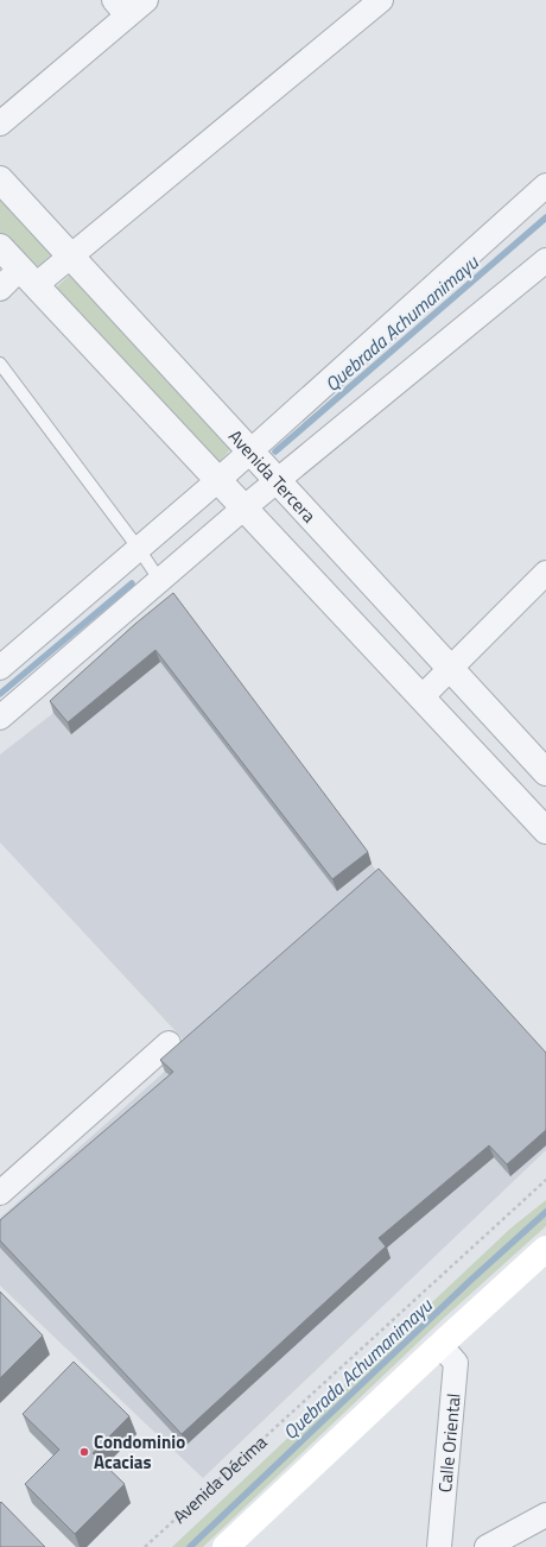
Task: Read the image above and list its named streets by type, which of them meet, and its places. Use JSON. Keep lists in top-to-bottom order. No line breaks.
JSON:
{"streets":{"street":["Avenida Tercera","Calle Oriental"],"path":["Avenida Décima"]},"water":["Quebrada Achumanimayu"],"places":["Condominio Acacias"]}
